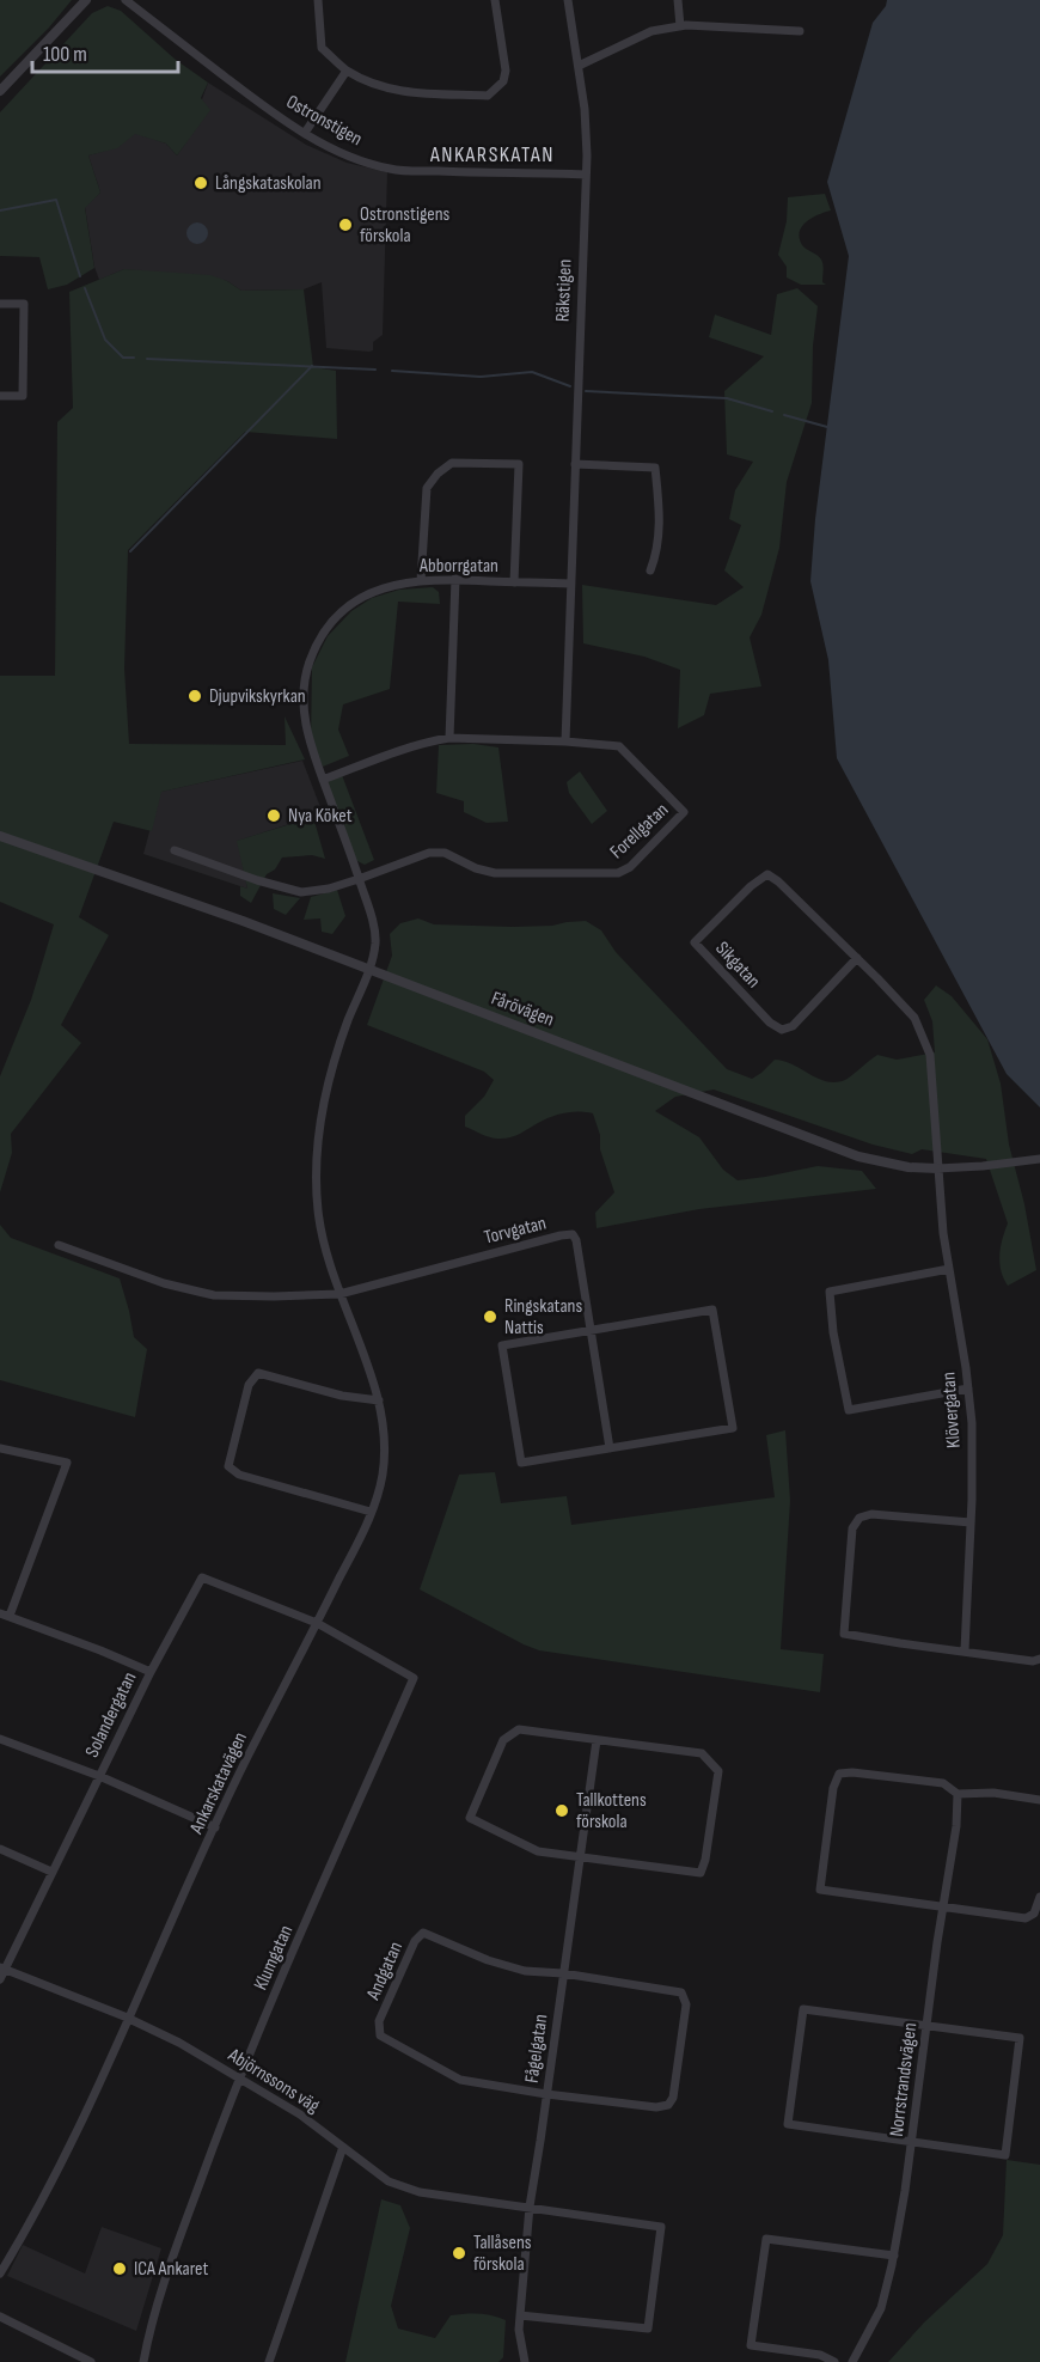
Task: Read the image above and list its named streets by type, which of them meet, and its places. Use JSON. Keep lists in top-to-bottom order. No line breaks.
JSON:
{"streets":{"street":["Ostronstigen","Räkstigen","Abborrgatan","Forellgatan","Sikgatan","Fårövägen","Torvgatan","Klövergatan","Solandergatan","Ankarskatavägen","Klumgatan","Andgatan","Fågelgatan","Norrstrandsvägen","Abjörnssons väg"]},"crossings":[["Ostronstigen","Räkstigen"],["Räkstigen","Abborrgatan"],["Räkstigen","Forellgatan"],["Abborrgatan","Forellgatan"],["Abborrgatan","Fårövägen"],["Abborrgatan","Ankarskatavägen"],["Sikgatan","Fårövägen"],["Sikgatan","Klövergatan"],["Fårövägen","Klövergatan"],["Fårövägen","Ankarskatavägen"],["Torvgatan","Ankarskatavägen"],["Solandergatan","Ankarskatavägen"],["Solandergatan","Klumgatan"],["Solandergatan","Abjörnssons väg"],["Ankarskatavägen","Klumgatan"],["Ankarskatavägen","Abjörnssons väg"],["Klumgatan","Abjörnssons väg"],["Andgatan","Fågelgatan"],["Fågelgatan","Abjörnssons väg"]],"districts":["ANKARSKATAN"],"places":["Långskataskolan","Ostronstigens förskola","Djupvikskyrkan","Nya Köket","Ringskatans Nattis","Tallkottens förskola","Tallåsens förskola","ICA Ankaret"],"scale_bar":"100 m"}
